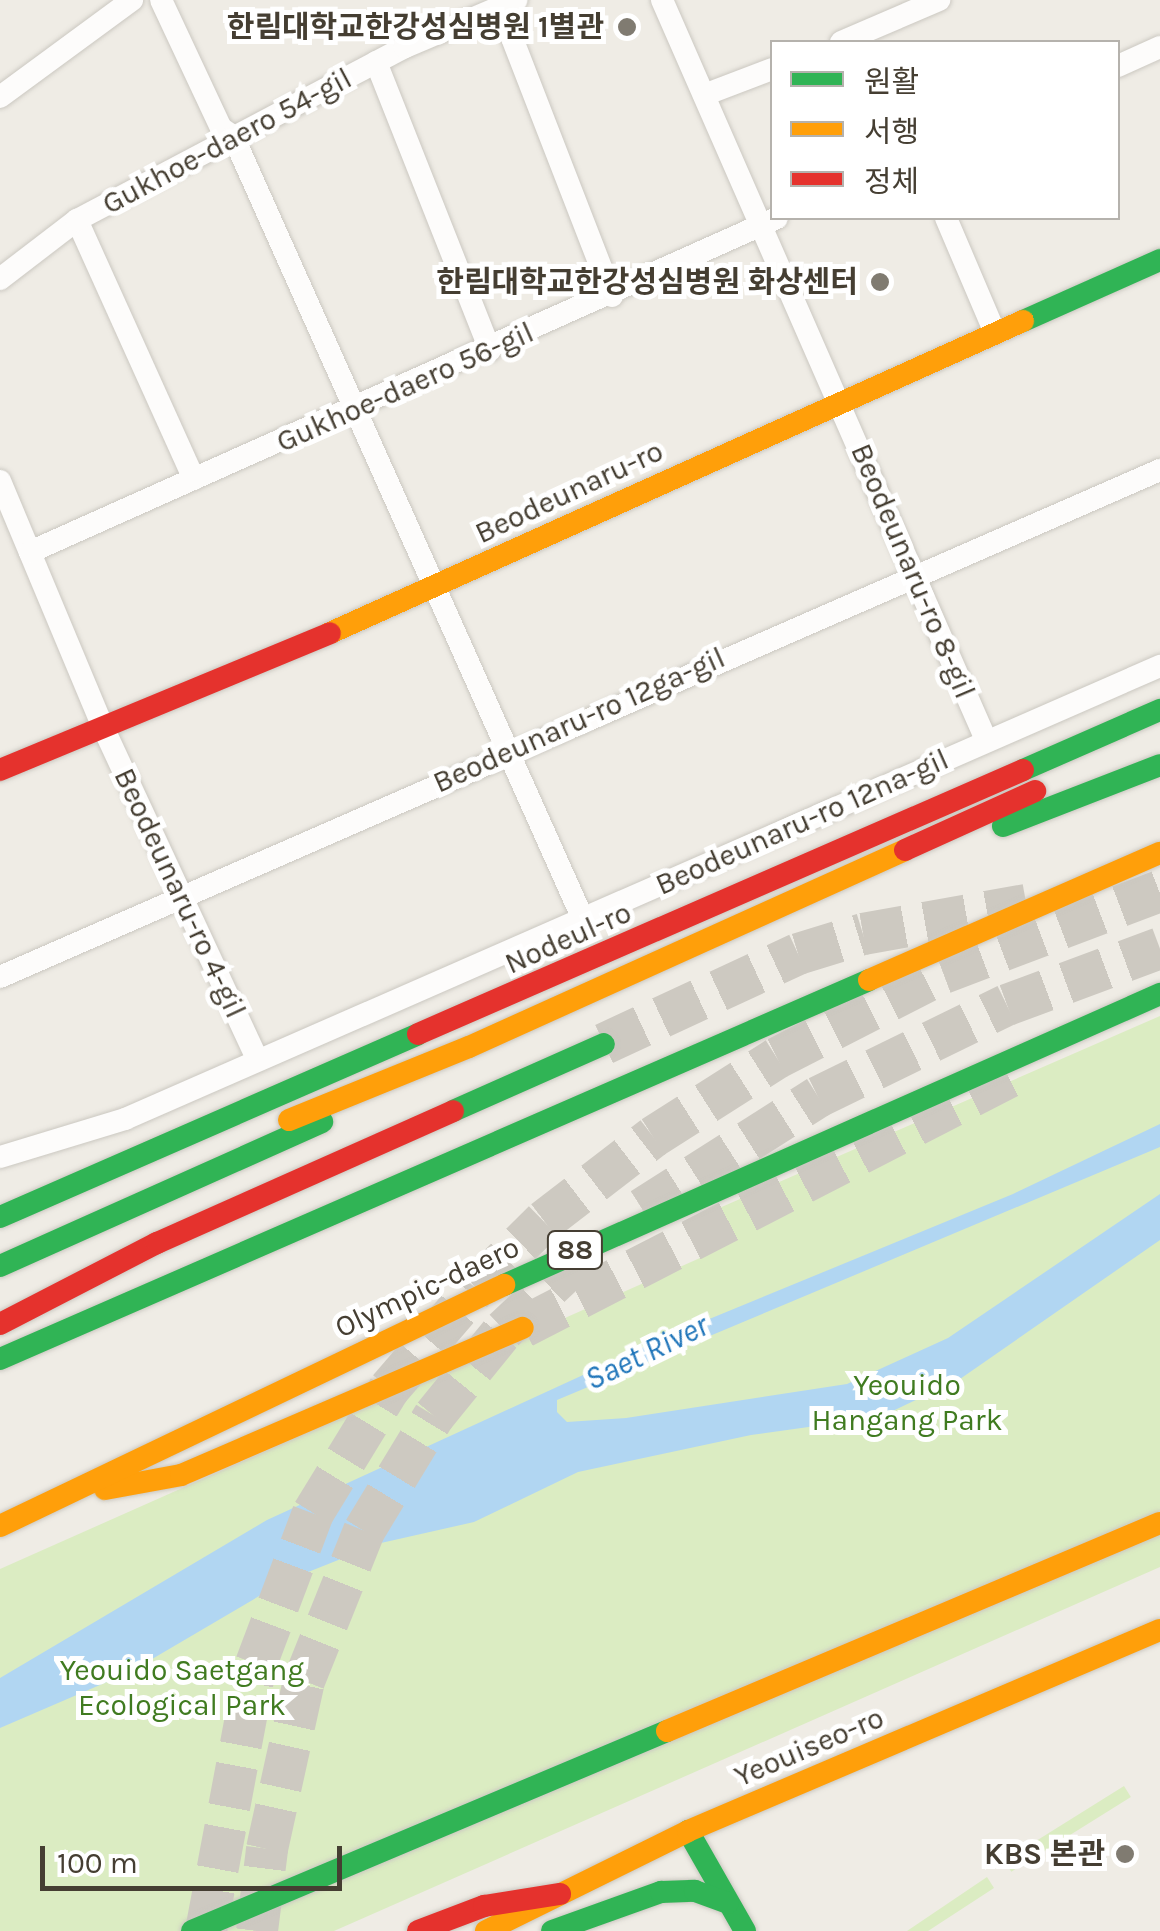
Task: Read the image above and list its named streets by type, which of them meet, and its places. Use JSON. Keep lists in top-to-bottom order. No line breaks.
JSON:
{"streets":{"main road":["Beodeunaru-ro","Nodeul-ro","88","Olympic-daero","Yeouiseo-ro"],"street":["Gukhoe-daero 54-gil","Gukhoe-daero 56-gil","Beodeunaru-ro 8-gil","Beodeunaru-ro 12ga-gil","Beodeunaru-ro 12na-gil","Beodeunaru-ro 4-gil"]},"crossings":[["Gukhoe-daero 54-gil","Gukhoe-daero 56-gil"],["Gukhoe-daero 56-gil","Beodeunaru-ro 8-gil"],["Gukhoe-daero 56-gil","Beodeunaru-ro 4-gil"],["Beodeunaru-ro","Beodeunaru-ro 8-gil"],["Beodeunaru-ro","Beodeunaru-ro 4-gil"],["Beodeunaru-ro 8-gil","Beodeunaru-ro 12ga-gil"],["Beodeunaru-ro 8-gil","Beodeunaru-ro 12na-gil"],["Beodeunaru-ro 12ga-gil","Beodeunaru-ro 4-gil"],["Beodeunaru-ro 12na-gil","Beodeunaru-ro 4-gil"]],"water":["Saet River"],"parks":["Yeouido Hangang Park","Yeouido Saetgang Ecological Park"],"places":["한림대학교한강성심병원 1별관","한림대학교한강성심병원 화상센터","KBS 본관"],"legend":["원활","서행","정체"],"scale_bar":"100 m"}
